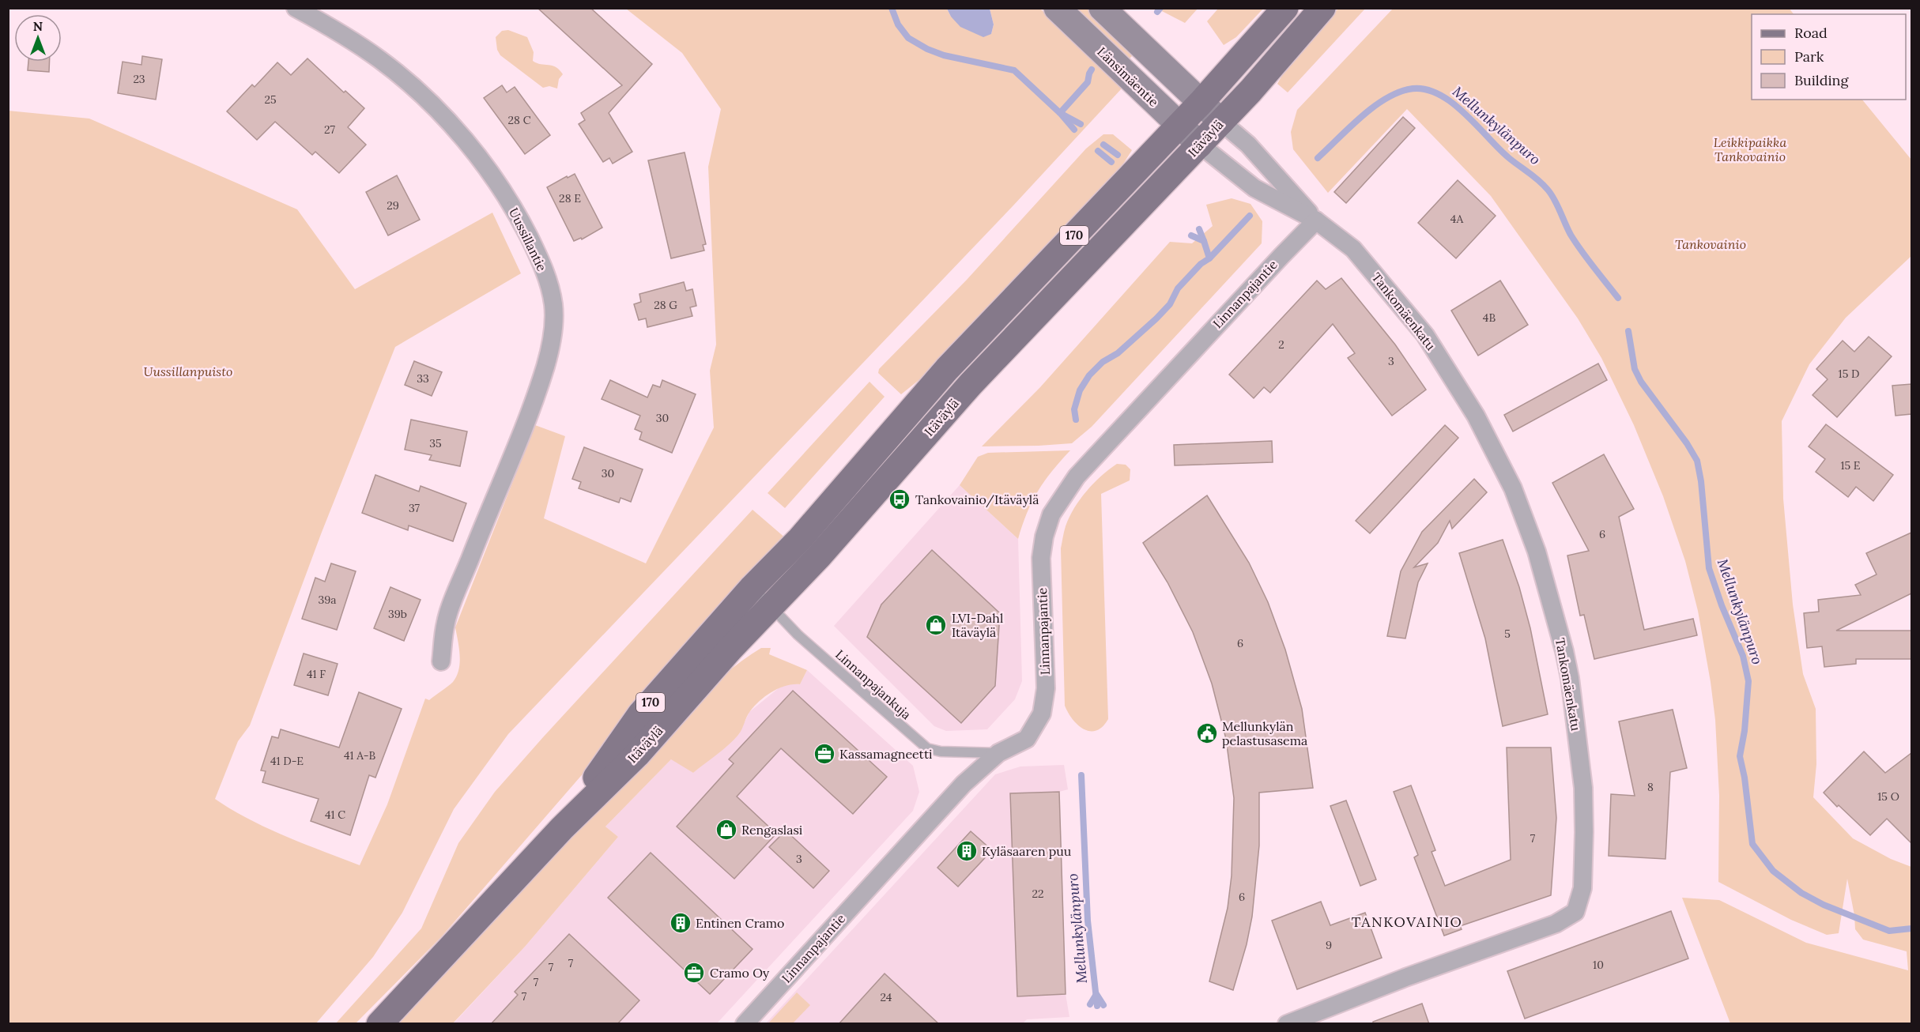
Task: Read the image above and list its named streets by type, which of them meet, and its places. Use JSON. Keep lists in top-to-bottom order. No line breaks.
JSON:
{"streets":{"main road":["Länsimäentie","Itäväylä","170"],"street":["Uussillantie","Linnanpajantie","Tankomäenkatu"],"lane":["Linnanpajankuja"]},"crossings":[["Länsimäentie","Itäväylä"],["Länsimäentie","Tankomäenkatu"],["Itäväylä","Tankomäenkatu"],["Itäväylä","Linnanpajankuja"],["Linnanpajantie","Tankomäenkatu"],["Linnanpajantie","Linnanpajankuja"]],"districts":["TANKOVAINIO"],"water":["Mellunkylänpuro"],"parks":["Leikkipaikka Tankovainio","Tankovainio","Uussillanpuisto"],"places":{"bus stop":["Tankovainio/Itäväylä"],"shop":["LVI-Dahl Itäväylä","Rengaslasi"],"public building":["Mellunkylän pelastusasema"],"office":["Kassamagneetti","Cramo Oy"],"building":["Kyläsaaren puu","Entinen Cramo"]},"house_numbers":["23","25","28 C","27","28 E","29","4A","28 G","4B","2","3","15 D","33","30","35","15 E","30","37","6","39a","39b","5","6","41 F","41 A-B","41 D-E","8","15 O","41 C","7","3","22","6","9","7","10","7","7","7","24"],"legend":["Road","Park","Building"],"north":"top"}
